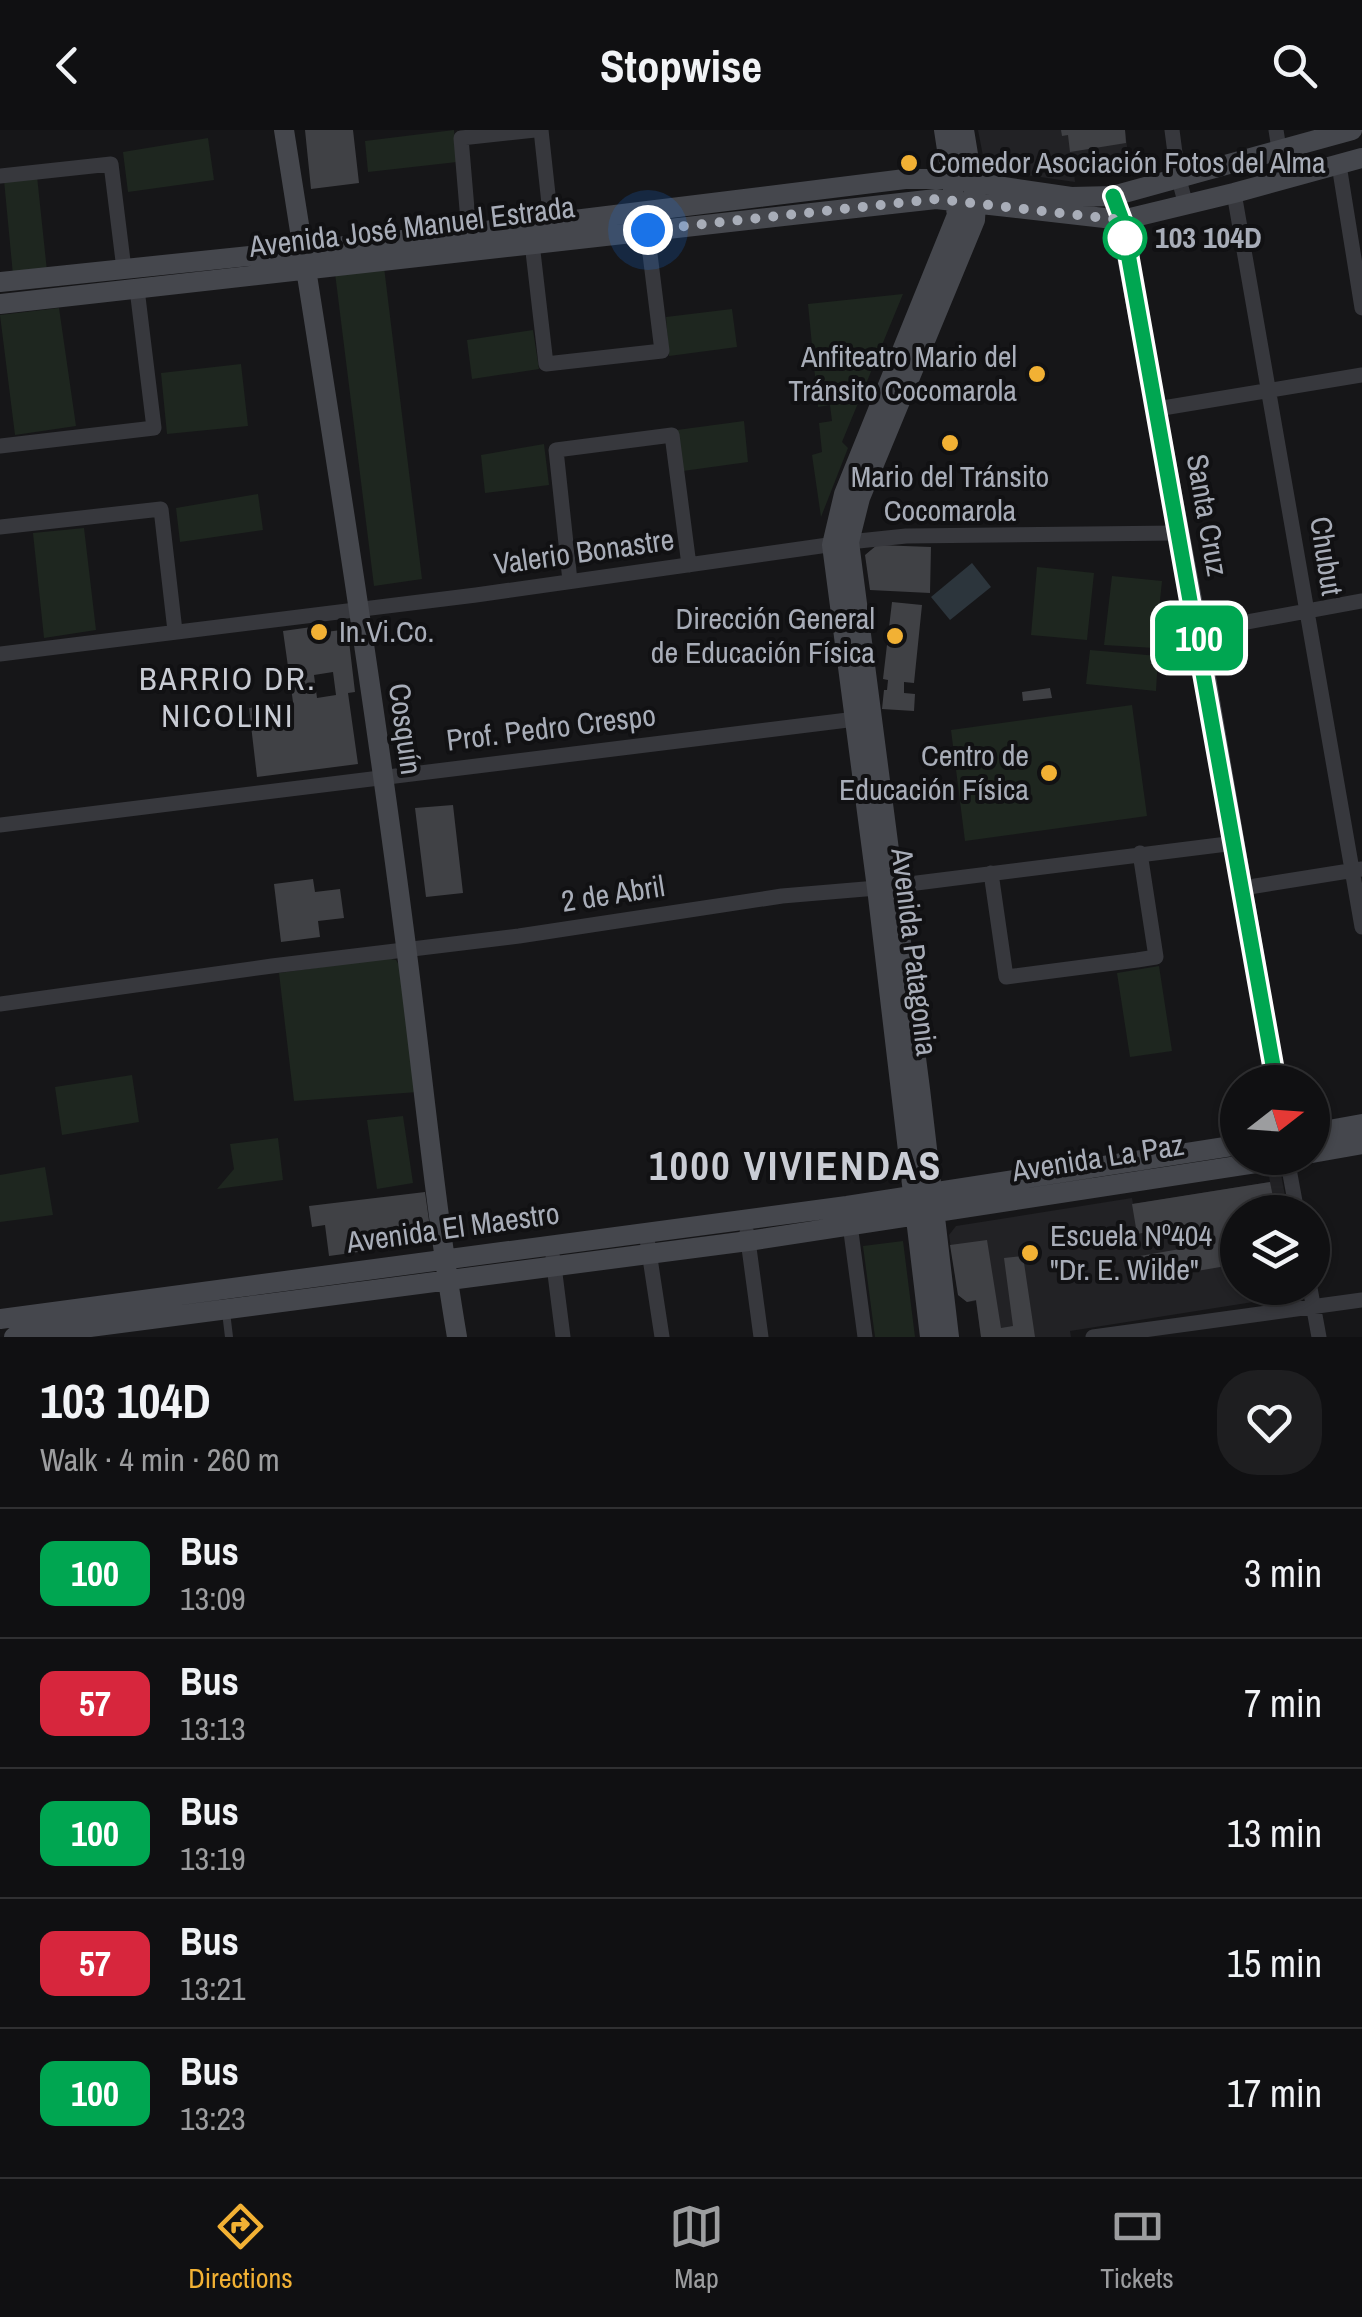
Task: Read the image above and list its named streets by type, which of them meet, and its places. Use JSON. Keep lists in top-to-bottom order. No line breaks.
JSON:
{"streets":{"main road":["Avenida José Manuel Estrada","Santa Cruz","Cosquín","Avenida Patagonia","Avenida La Paz","Avenida El Maestro"],"street":["Valerio Bonastre","Chubut","Prof. Pedro Crespo","2 de Abril"]},"crossings":[["Avenida José Manuel Estrada","Santa Cruz"],["Avenida José Manuel Estrada","Chubut"],["Avenida José Manuel Estrada","Cosquín"],["Avenida José Manuel Estrada","Avenida Patagonia"],["Santa Cruz","Valerio Bonastre"],["Santa Cruz","2 de Abril"],["Valerio Bonastre","Cosquín"],["Valerio Bonastre","Avenida Patagonia"],["Prof. Pedro Crespo","Cosquín"],["Prof. Pedro Crespo","Avenida Patagonia"],["Cosquín","2 de Abril"],["Cosquín","Avenida El Maestro"],["2 de Abril","Avenida Patagonia"],["Avenida Patagonia","Avenida La Paz"],["Avenida Patagonia","Avenida El Maestro"],["Avenida La Paz","Avenida El Maestro"]],"districts":["BARRIO DR. NICOLINI","1000 VIVIENDAS"],"places":["Comedor Asociación Fotos del Alma","103 104D","Anfiteatro Mario del Tránsito Cocomarola","Mario del Tránsito Cocomarola","In.Vi.Co.","Dirección General de Educación Física","Centro de Educación Física","Escuela Nº404 \"Dr. E. Wilde\""],"lines":["bus line 100"],"north":"right","page":{"header":"Stopwise","on_map":"100","heading":["103 104D","Walk · 4 min · 260 m"],"list":[{"mark":"100","name":"Bus","note":"13:09","value":"3 min"},{"mark":"57","name":"Bus","note":"13:13","value":"7 min"},{"mark":"100","name":"Bus","note":"13:19","value":"13 min"},{"mark":"57","name":"Bus","note":"13:21","value":"15 min"},{"mark":"100","name":"Bus","note":"13:23","value":"17 min"}],"tabs":["Directions","Map","Tickets"]}}
